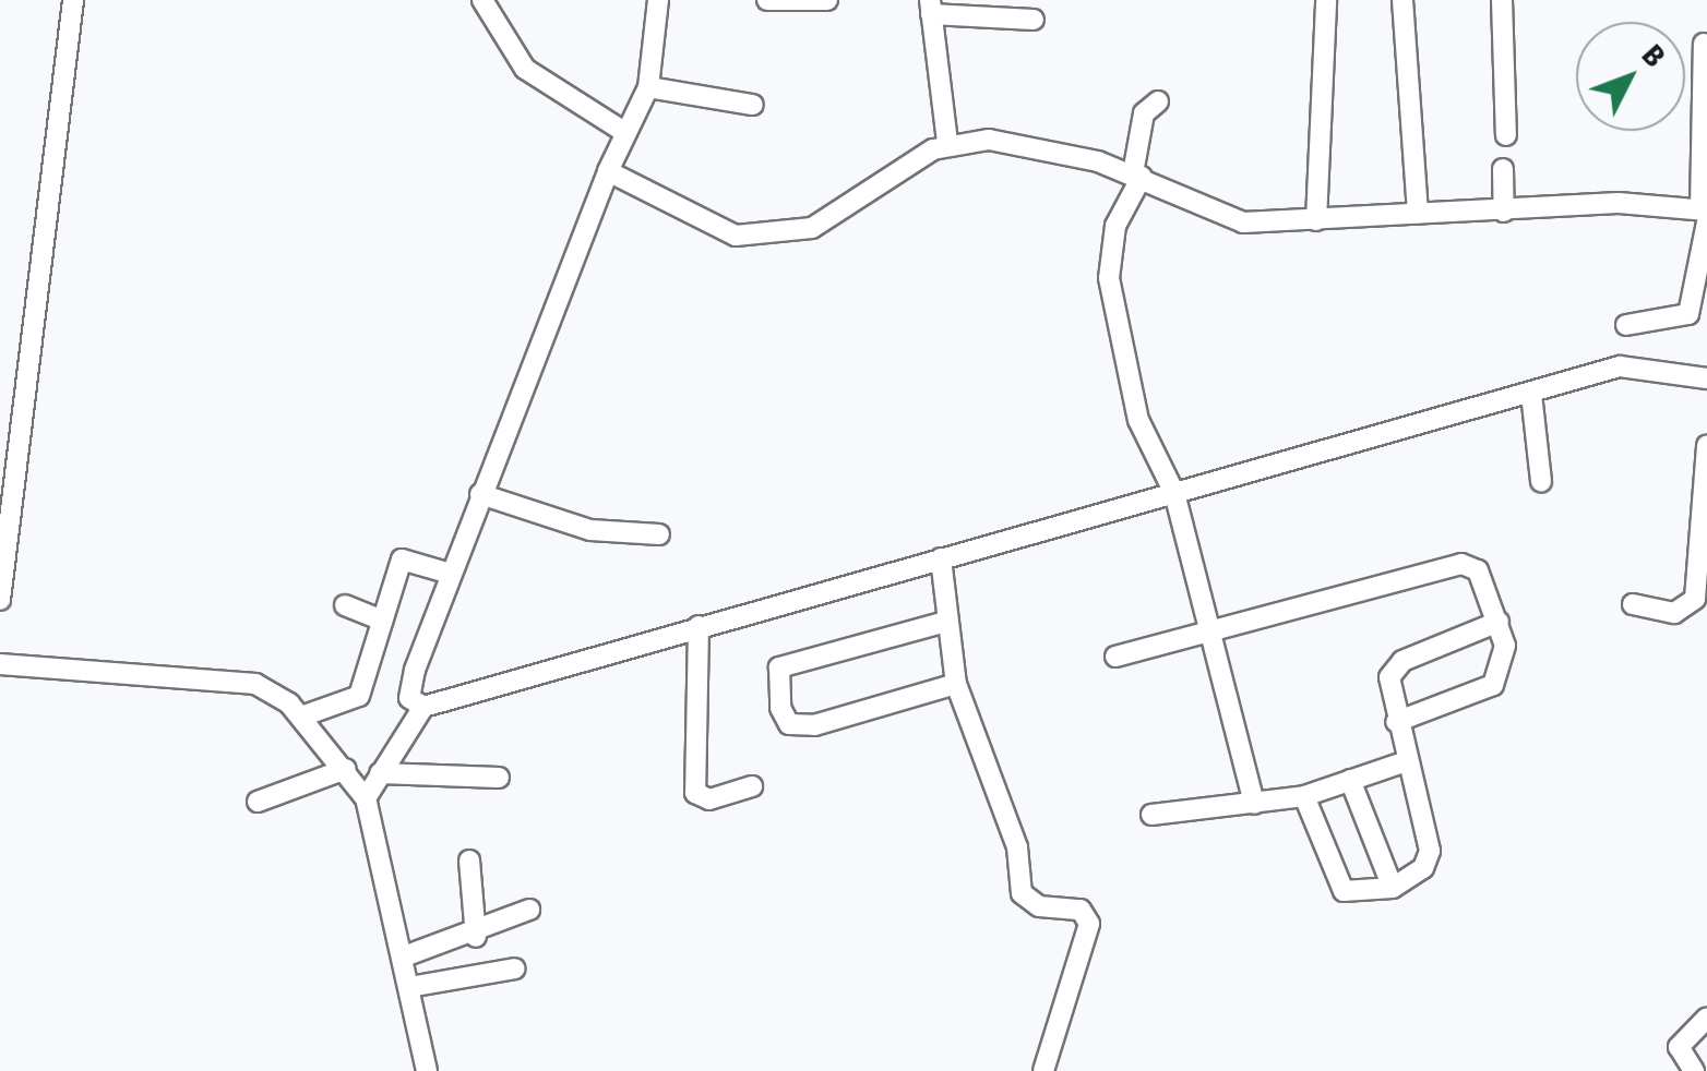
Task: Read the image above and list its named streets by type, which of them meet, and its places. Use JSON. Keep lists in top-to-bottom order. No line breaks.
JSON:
{"north":"top right"}
